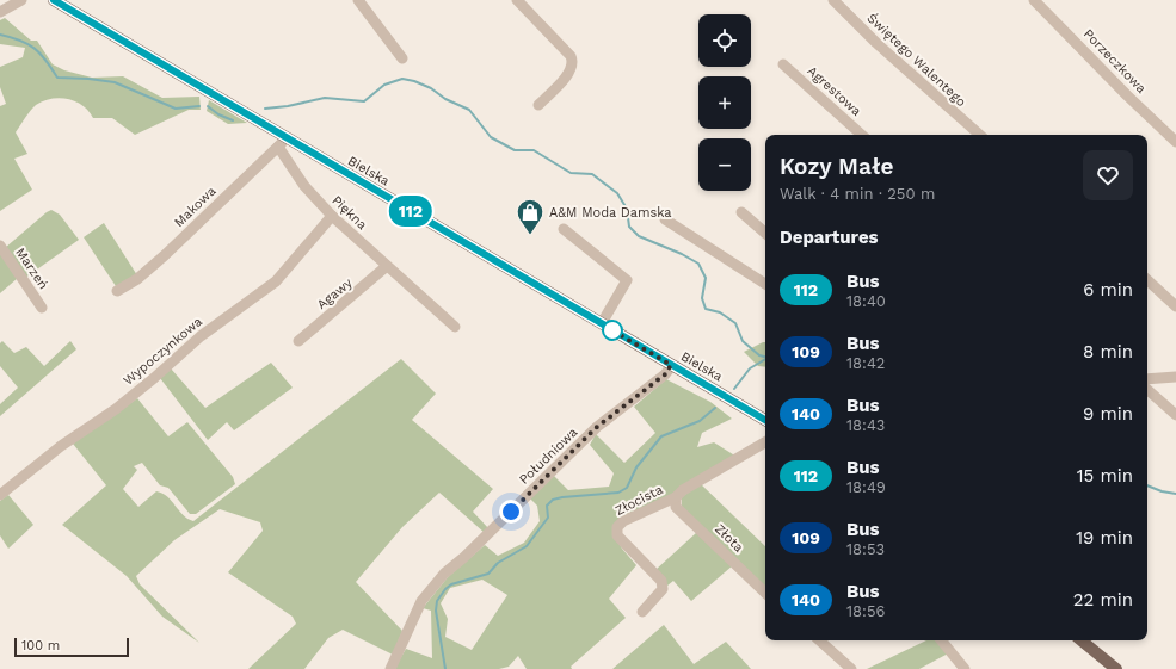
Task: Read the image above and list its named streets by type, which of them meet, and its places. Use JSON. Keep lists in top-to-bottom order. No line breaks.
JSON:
{"streets":{"main road":["Bielska"],"street":["Świętego Walentego","Porzeczkowa","Agrestowa","Makowa","Piękna","Marzeń","Agawy","Wypoczynkowa","Południowa","Złocista","Złota"]},"crossings":[["Bielska","Makowa"],["Bielska","Piękna"],["Bielska","Południowa"],["Makowa","Piękna"],["Piękna","Agawy"],["Piękna","Wypoczynkowa"],["Złocista","Złota"]],"places":{"shop":["A&M Moda Damska"]},"lines":["bus line 112"],"scale_bar":"100 m","page":{"on_map":"112","map_buttons":["+","−"],"heading":[["Kozy Małe","Walk · 4 min · 250 m"],"Departures"],"list":[{"mark":"112","name":"Bus","note":"18:40","value":"6 min"},{"mark":"109","name":"Bus","note":"18:42","value":"8 min"},{"mark":"140","name":"Bus","note":"18:43","value":"9 min"},{"mark":"112","name":"Bus","note":"18:49","value":"15 min"},{"mark":"109","name":"Bus","note":"18:53","value":"19 min"},{"mark":"140","name":"Bus","note":"18:56","value":"22 min"}],"scale":"100 m"}}
